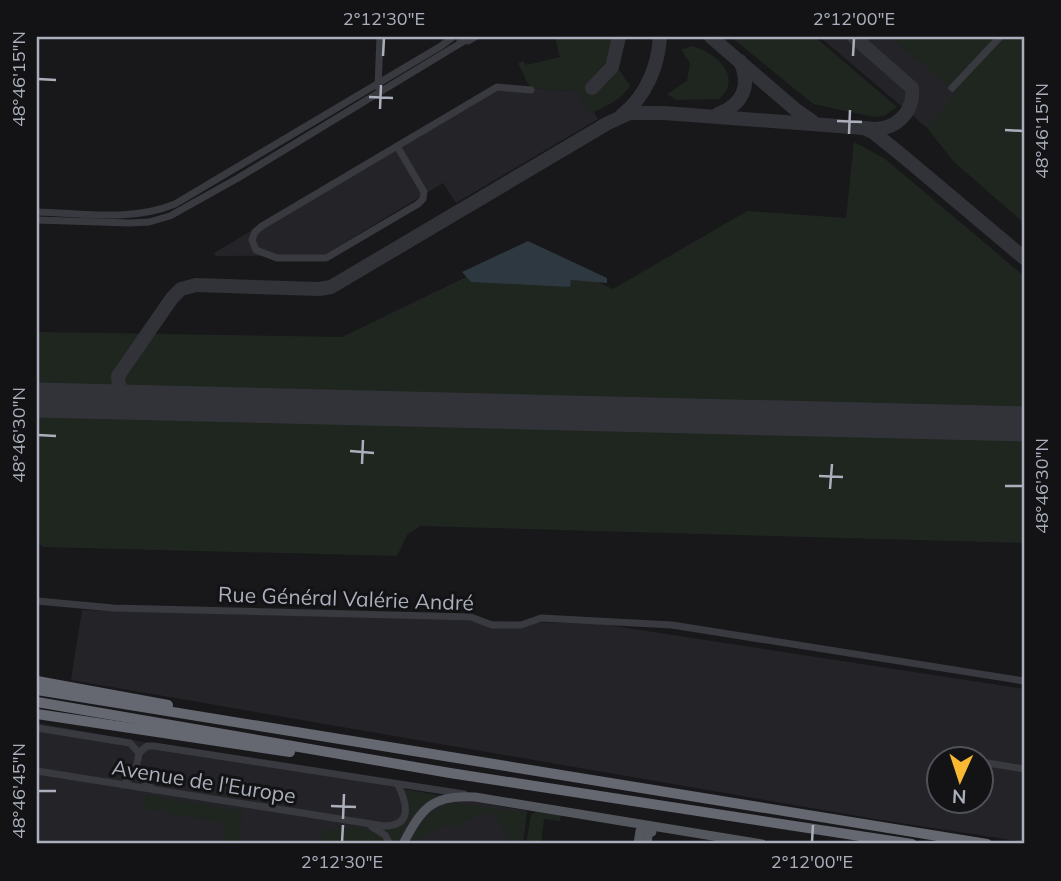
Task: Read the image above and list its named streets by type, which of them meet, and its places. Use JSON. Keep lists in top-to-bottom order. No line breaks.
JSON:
{"streets":{"main road":["Avenue de l'Europe"],"street":["Rue Général Valérie André"]},"north":"bottom","coordinates":["2°12'30\"E","2°12'00\"E","48°46'15\"N","48°46'30\"N","48°46'45\"N"]}
